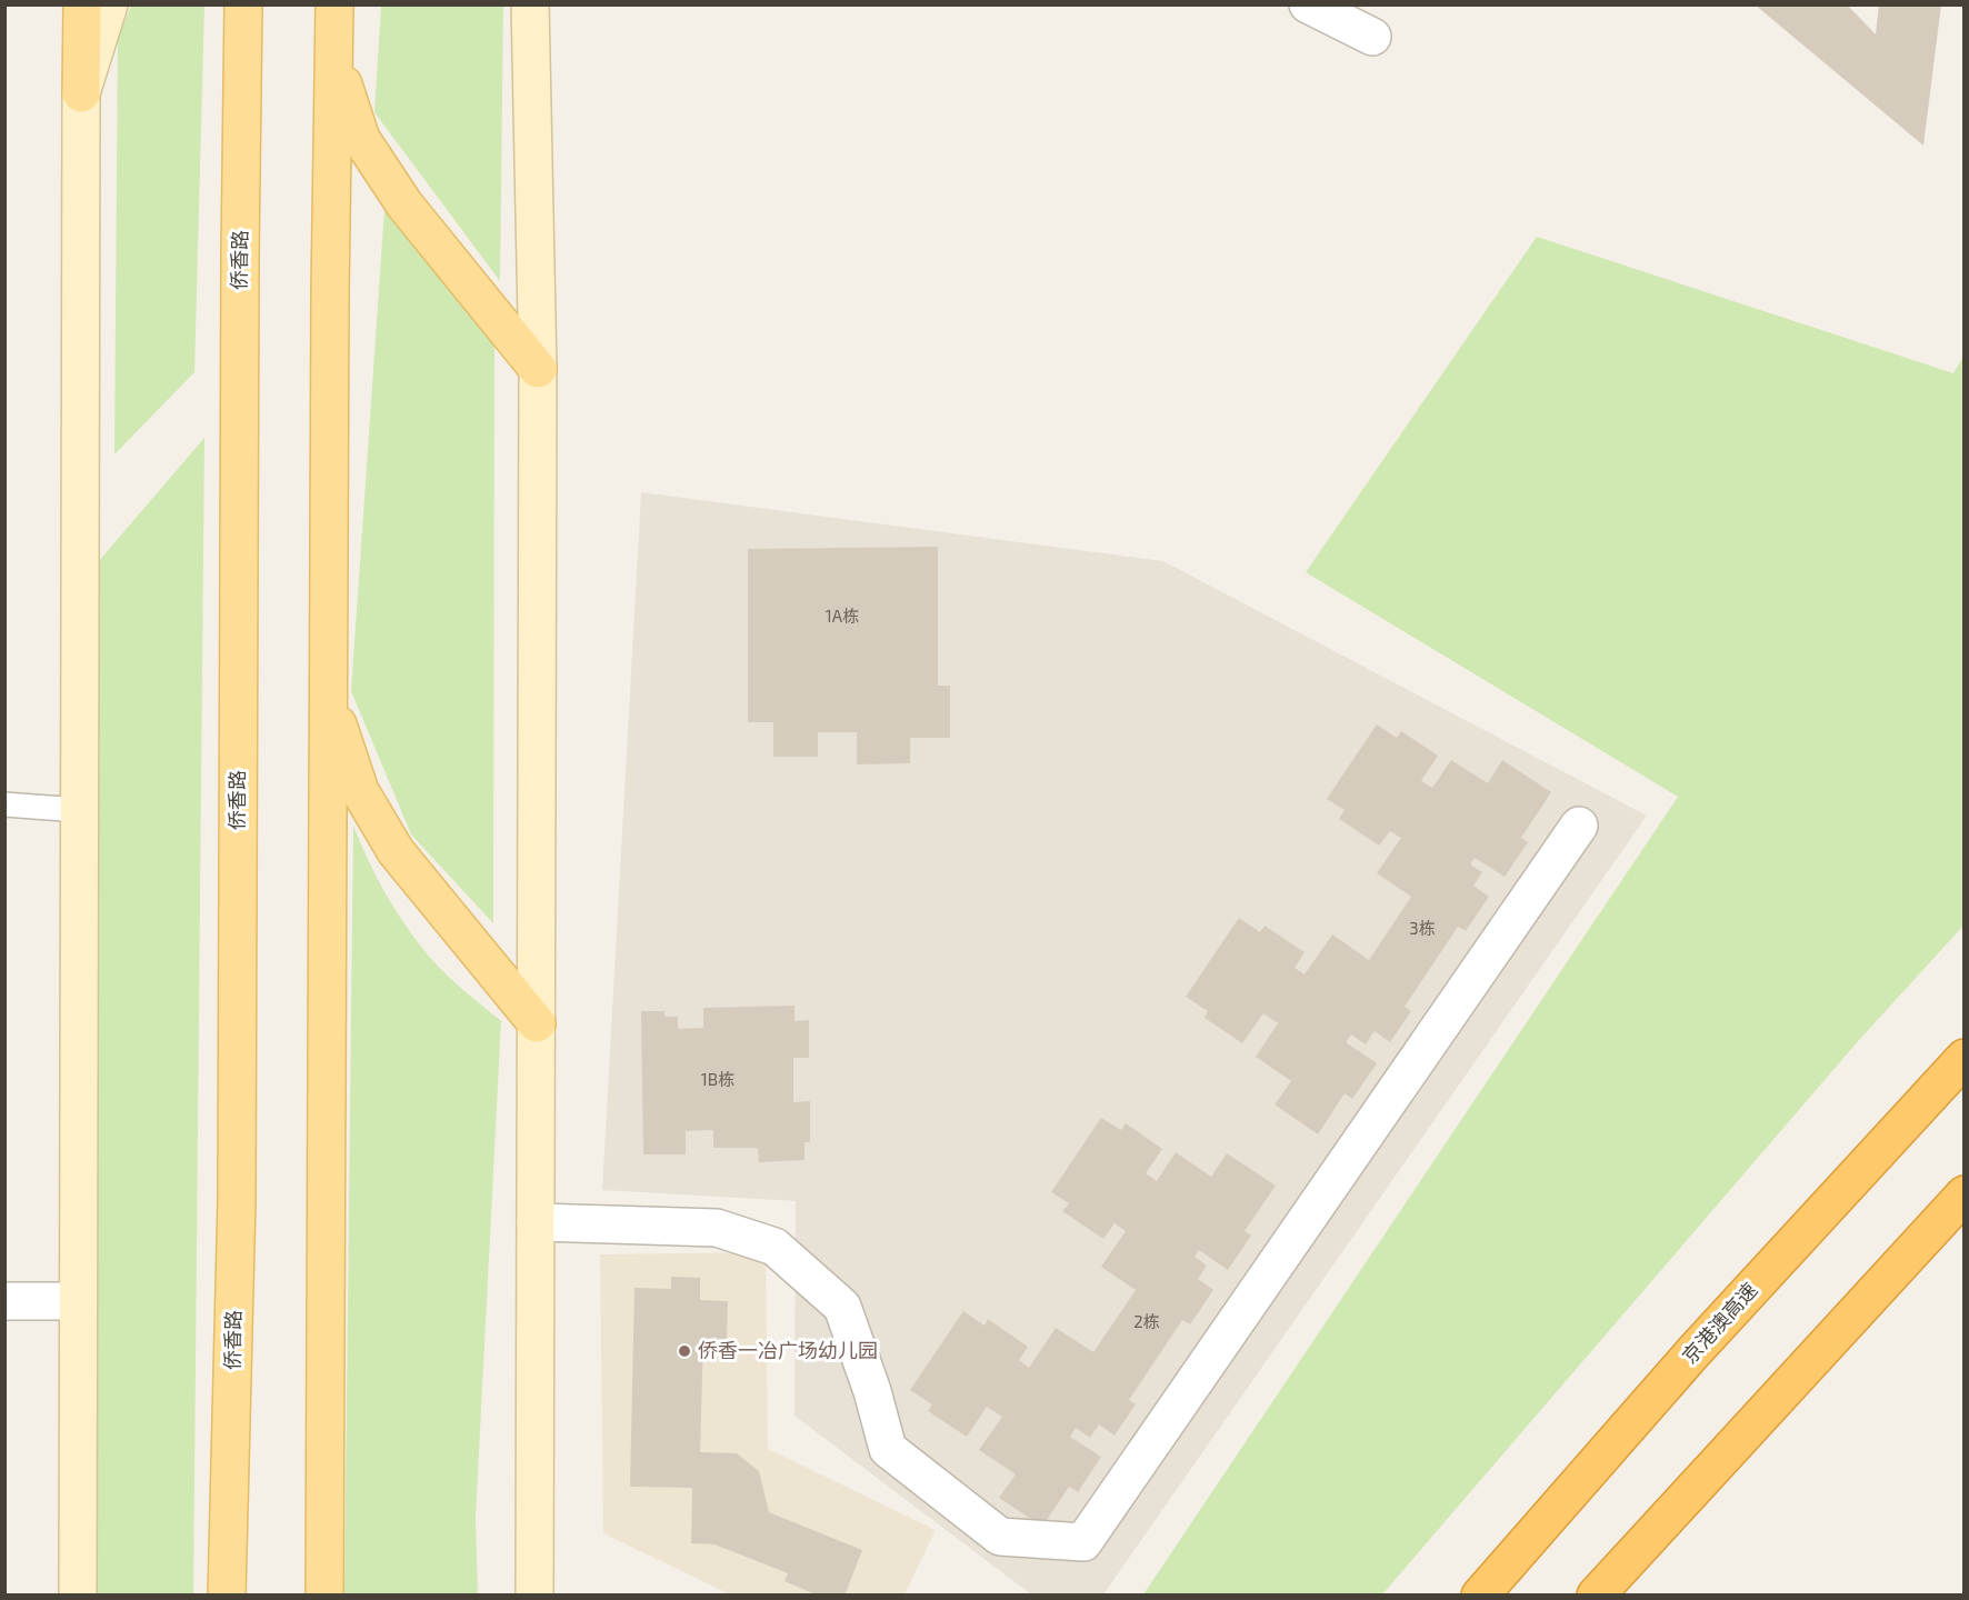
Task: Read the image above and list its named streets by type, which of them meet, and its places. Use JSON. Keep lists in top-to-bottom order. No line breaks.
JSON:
{"streets":{"highway":["京港澳高速"],"main road":["侨香路"]},"places":["侨香一冶广场幼儿园"],"house_numbers":["1A栋","3栋","1B栋","2栋"]}
